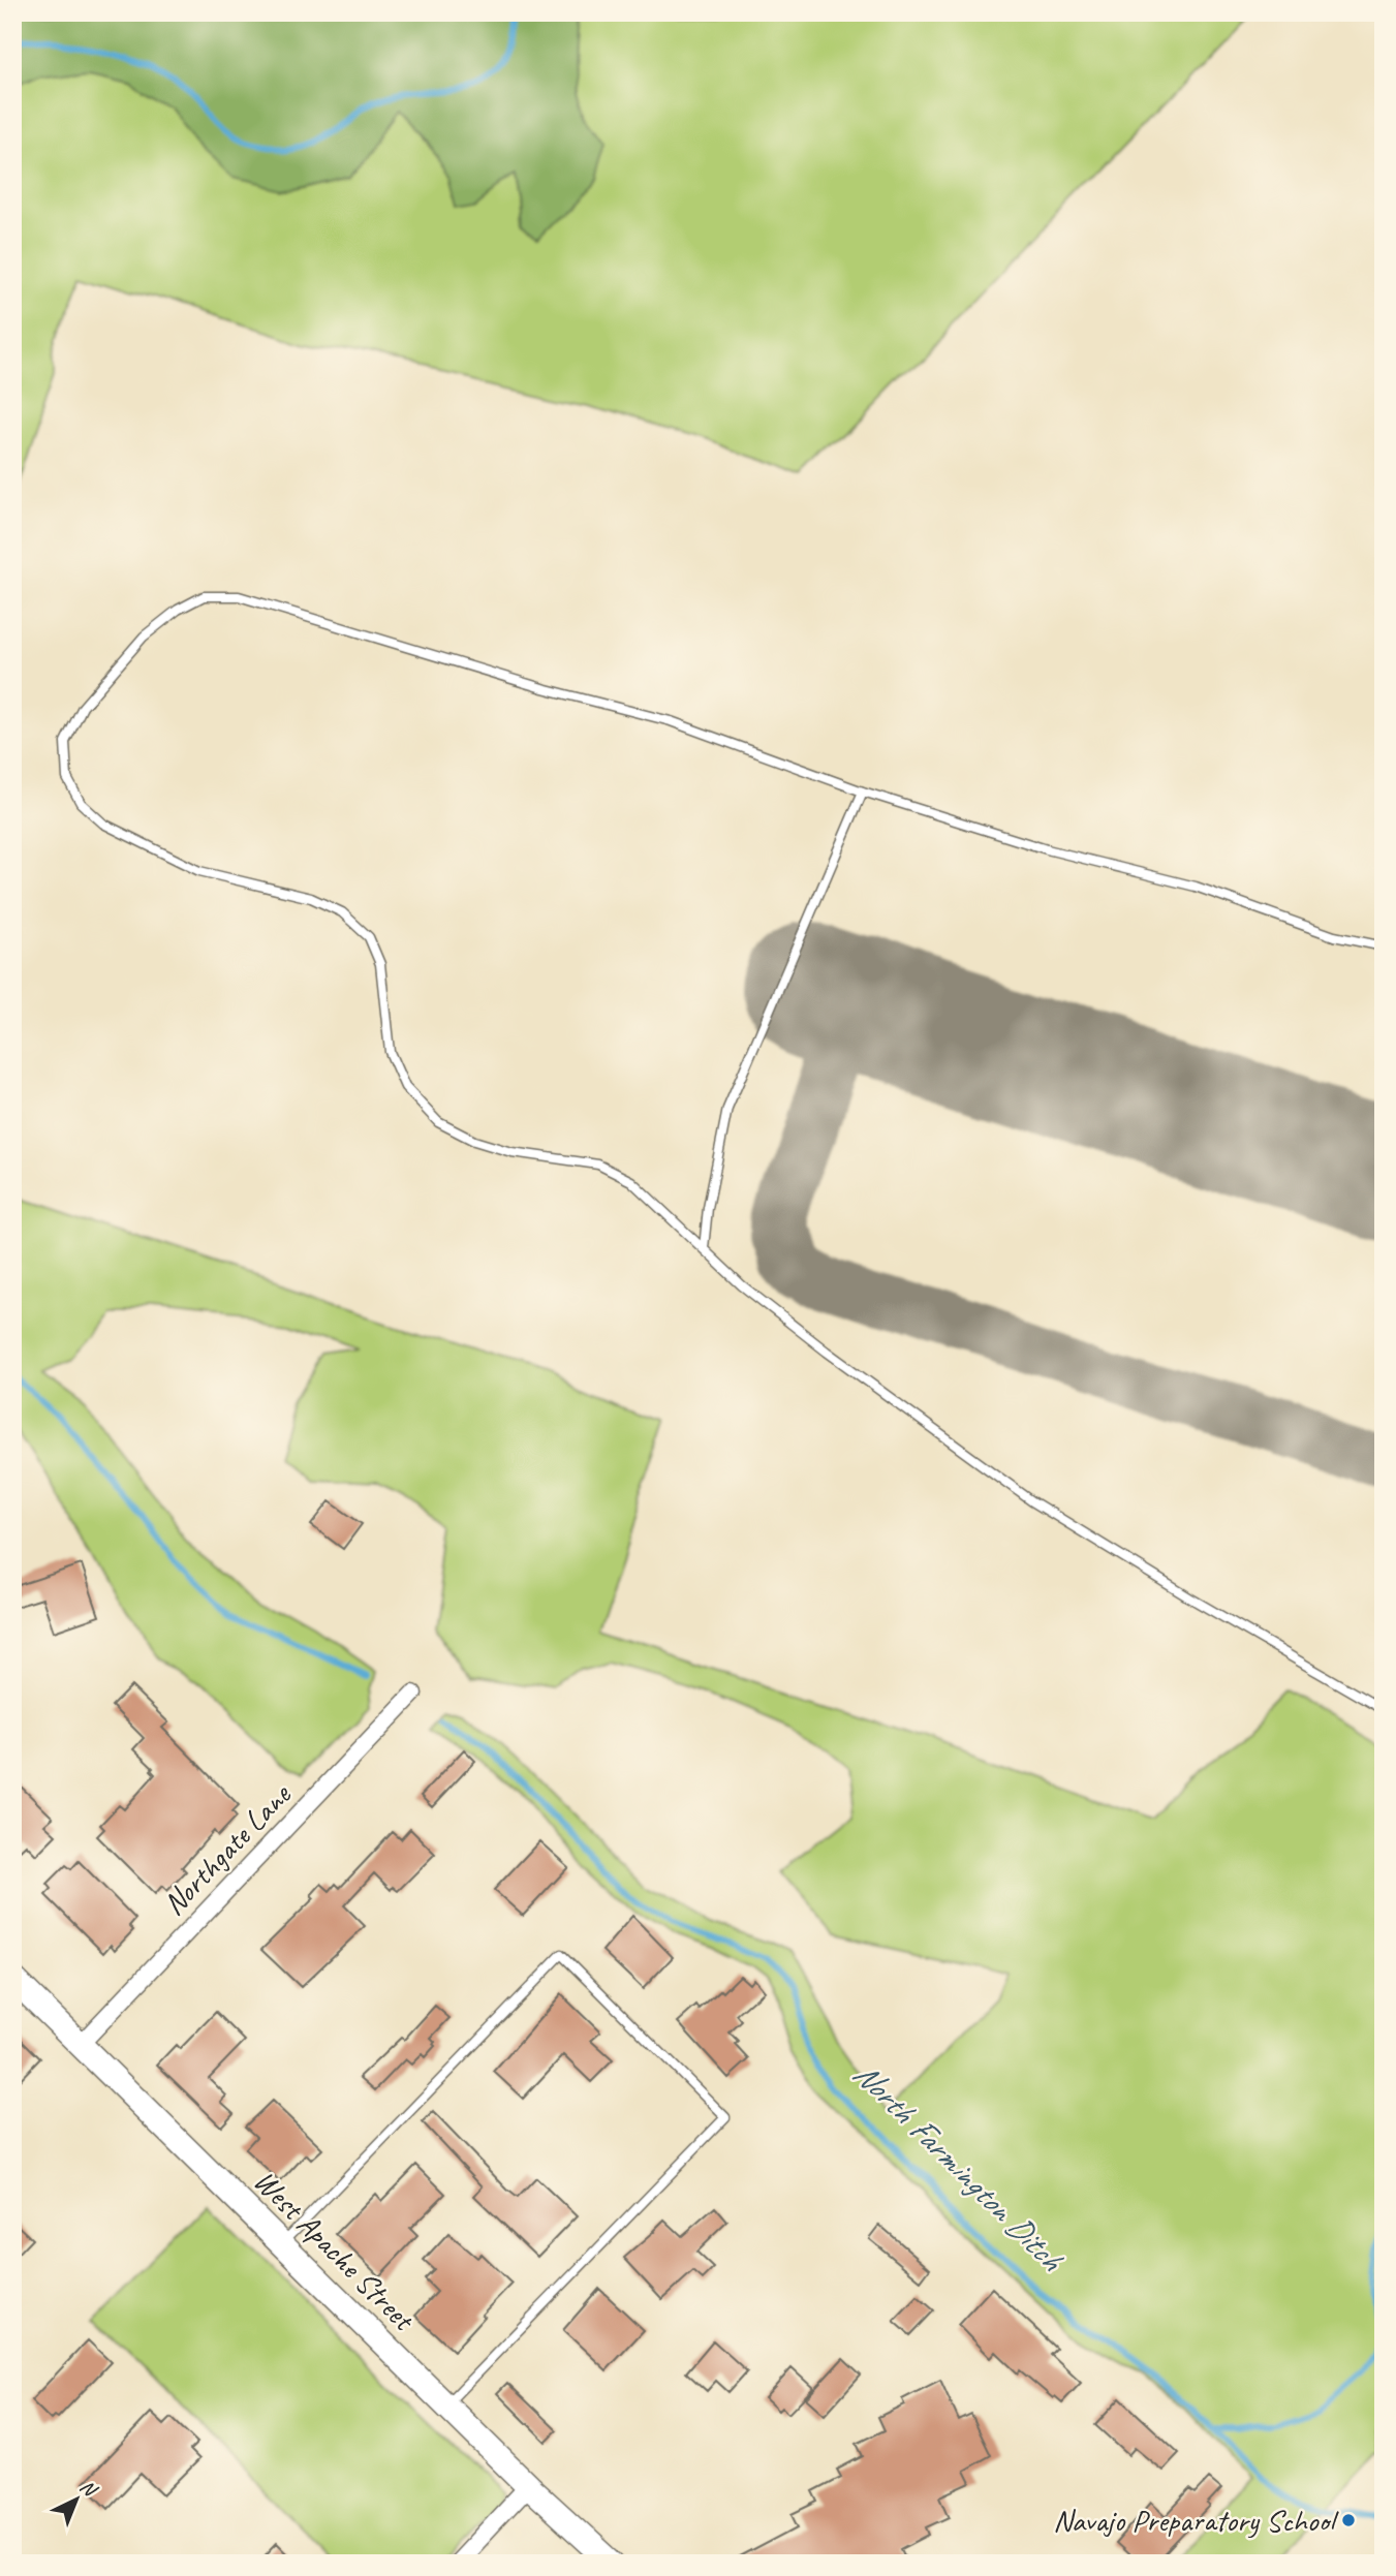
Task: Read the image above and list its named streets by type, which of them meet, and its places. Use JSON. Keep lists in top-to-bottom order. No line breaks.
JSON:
{"streets":{"main road":["West Apache Street"],"street":["Northgate Lane"]},"crossings":[["Northgate Lane","West Apache Street"]],"water":["North Farmington Ditch"],"places":["Navajo Preparatory School"],"north":"top right"}
